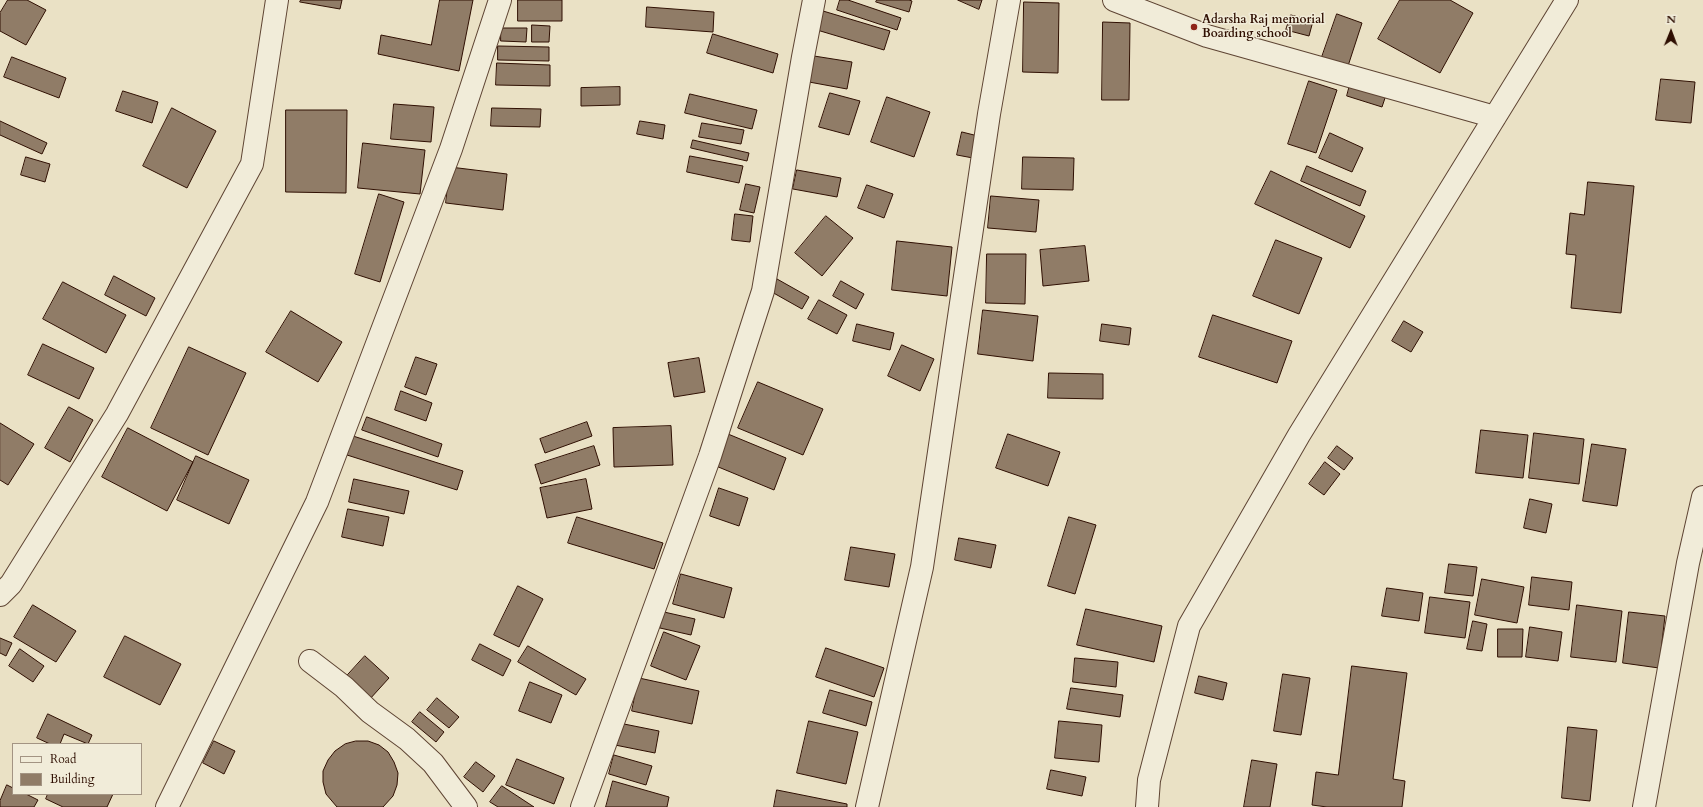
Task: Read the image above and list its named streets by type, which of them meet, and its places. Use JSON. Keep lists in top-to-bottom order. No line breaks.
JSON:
{"places":["Adarsha Raj memorial Boarding school"],"legend":["Road","Building"],"north":"top"}
